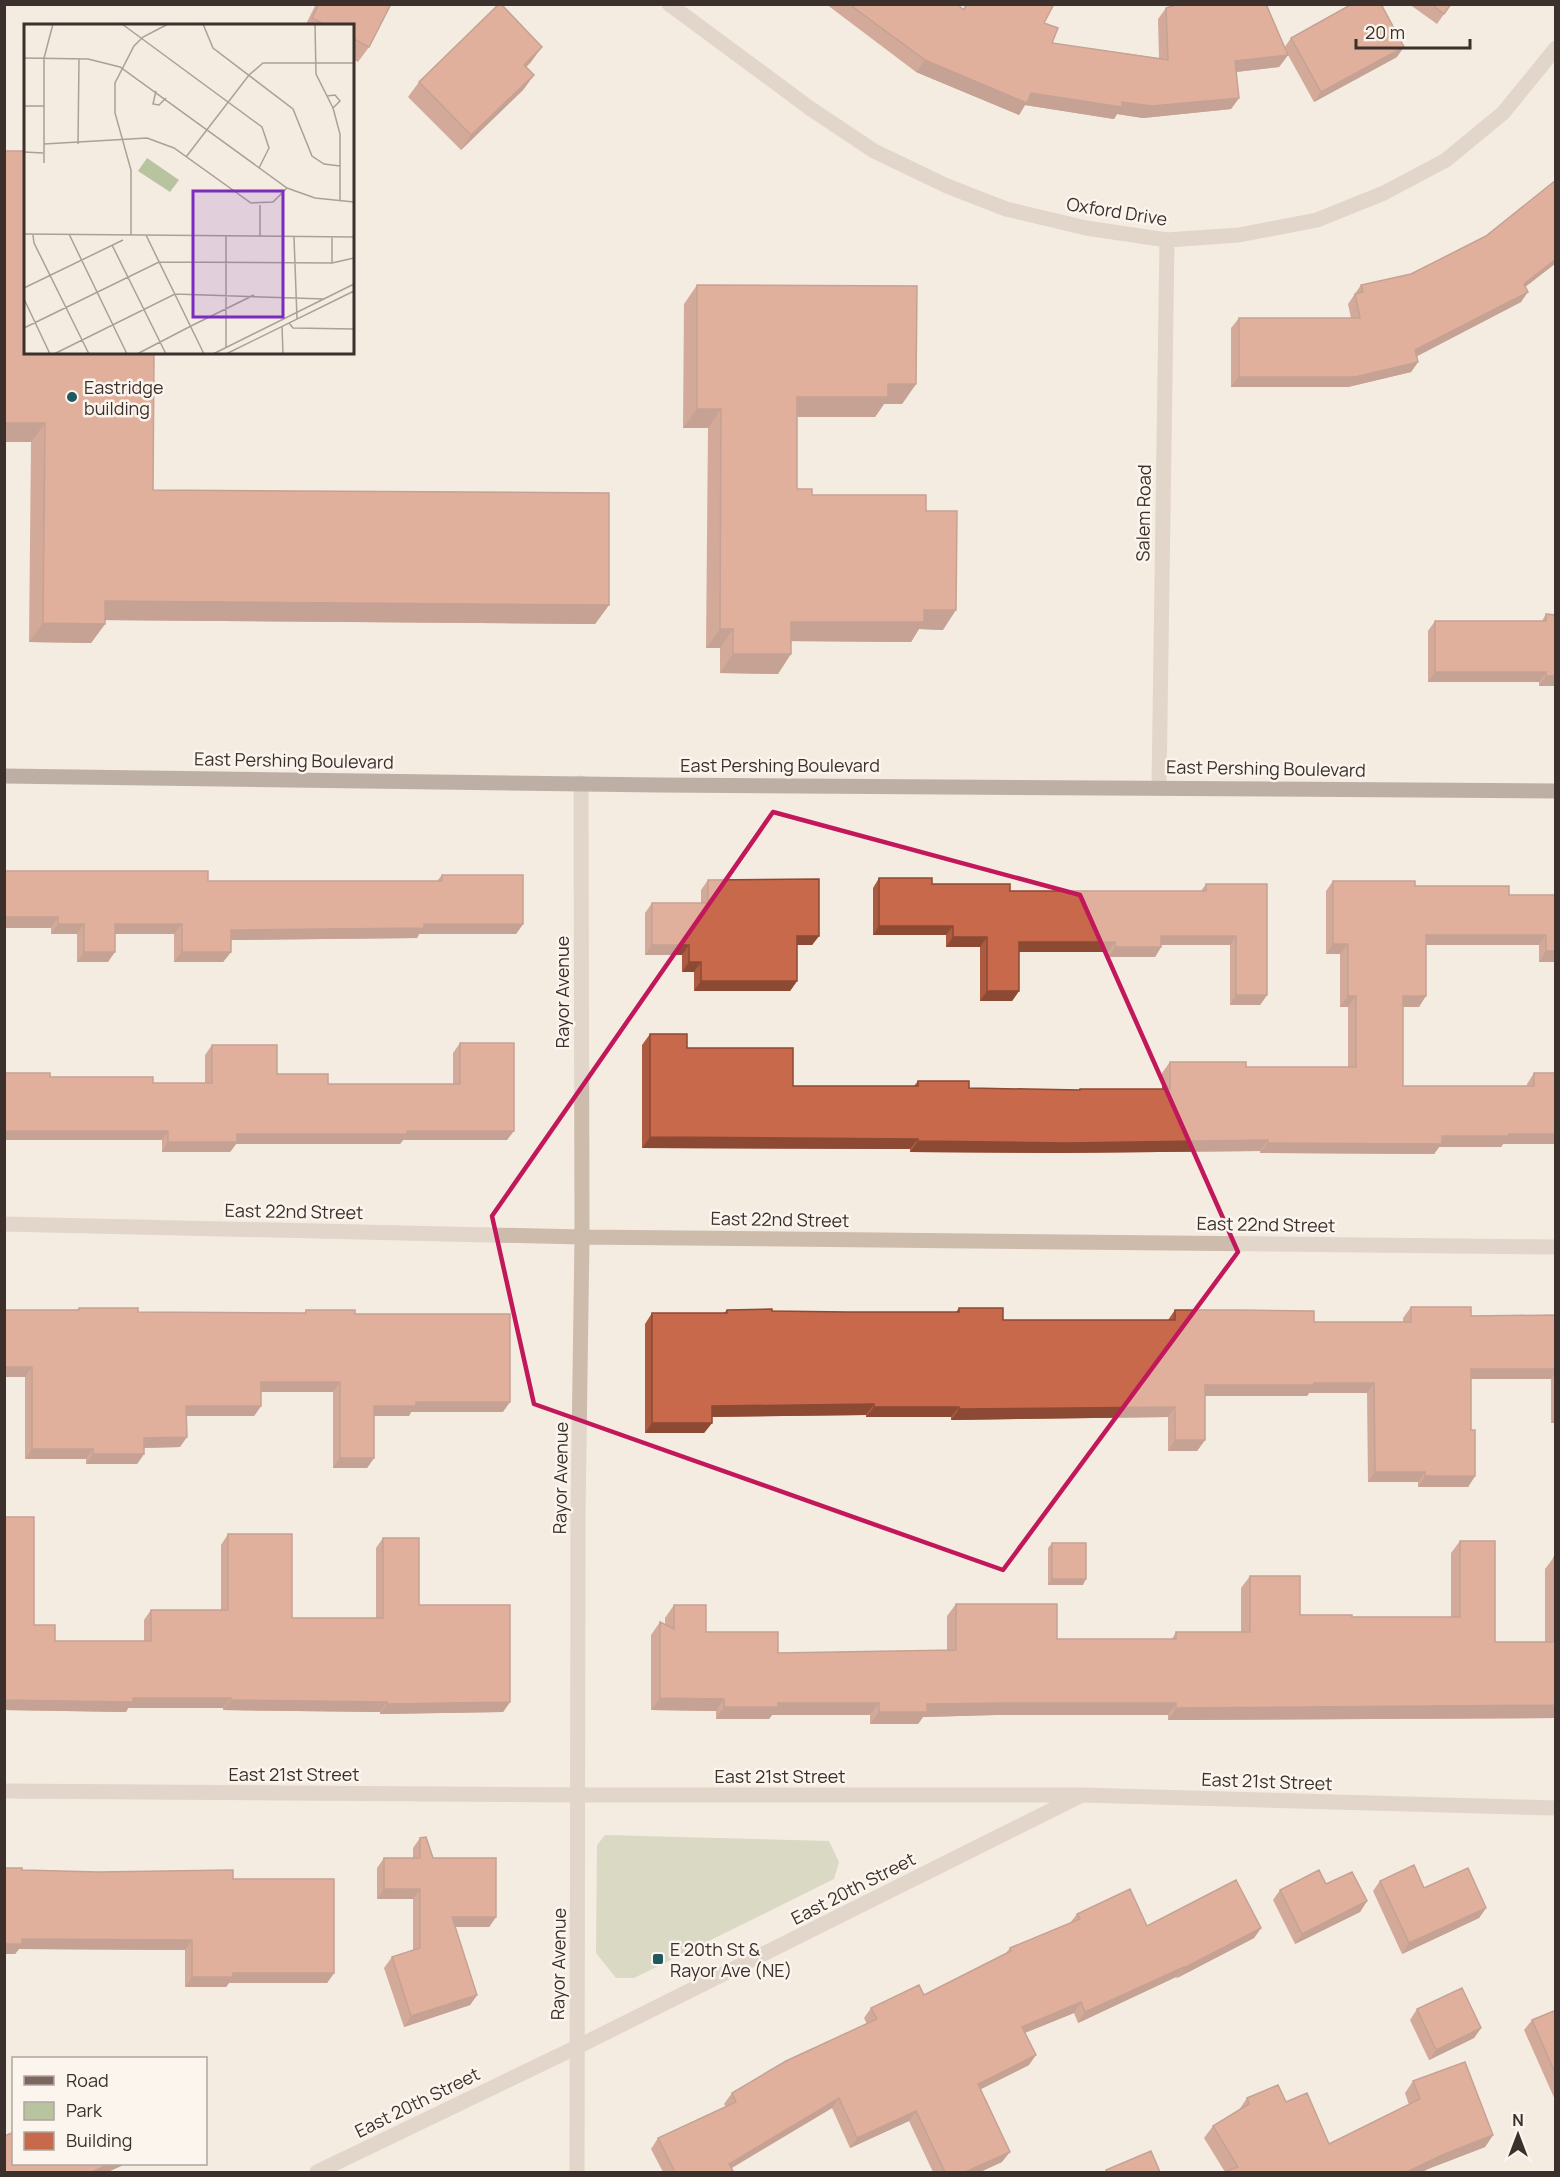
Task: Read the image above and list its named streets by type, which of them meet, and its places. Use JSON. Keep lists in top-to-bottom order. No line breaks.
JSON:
{"streets":{"main road":["East Pershing Boulevard"],"street":["Oxford Drive","Salem Road","Rayor Avenue","East 22nd Street","East 21st Street","East 20th Street"]},"crossings":[["Oxford Drive","Salem Road"],["Salem Road","East Pershing Boulevard"],["East Pershing Boulevard","Rayor Avenue"],["Rayor Avenue","East 22nd Street"],["Rayor Avenue","East 21st Street"],["Rayor Avenue","East 20th Street"],["East 21st Street","East 20th Street"]],"places":{"other":["Eastridge building"],"transit":["E 20th St & Rayor Ave (NE)"]},"legend":["Road","Park","Building"],"scale_bar":"20 m","north":"top"}
